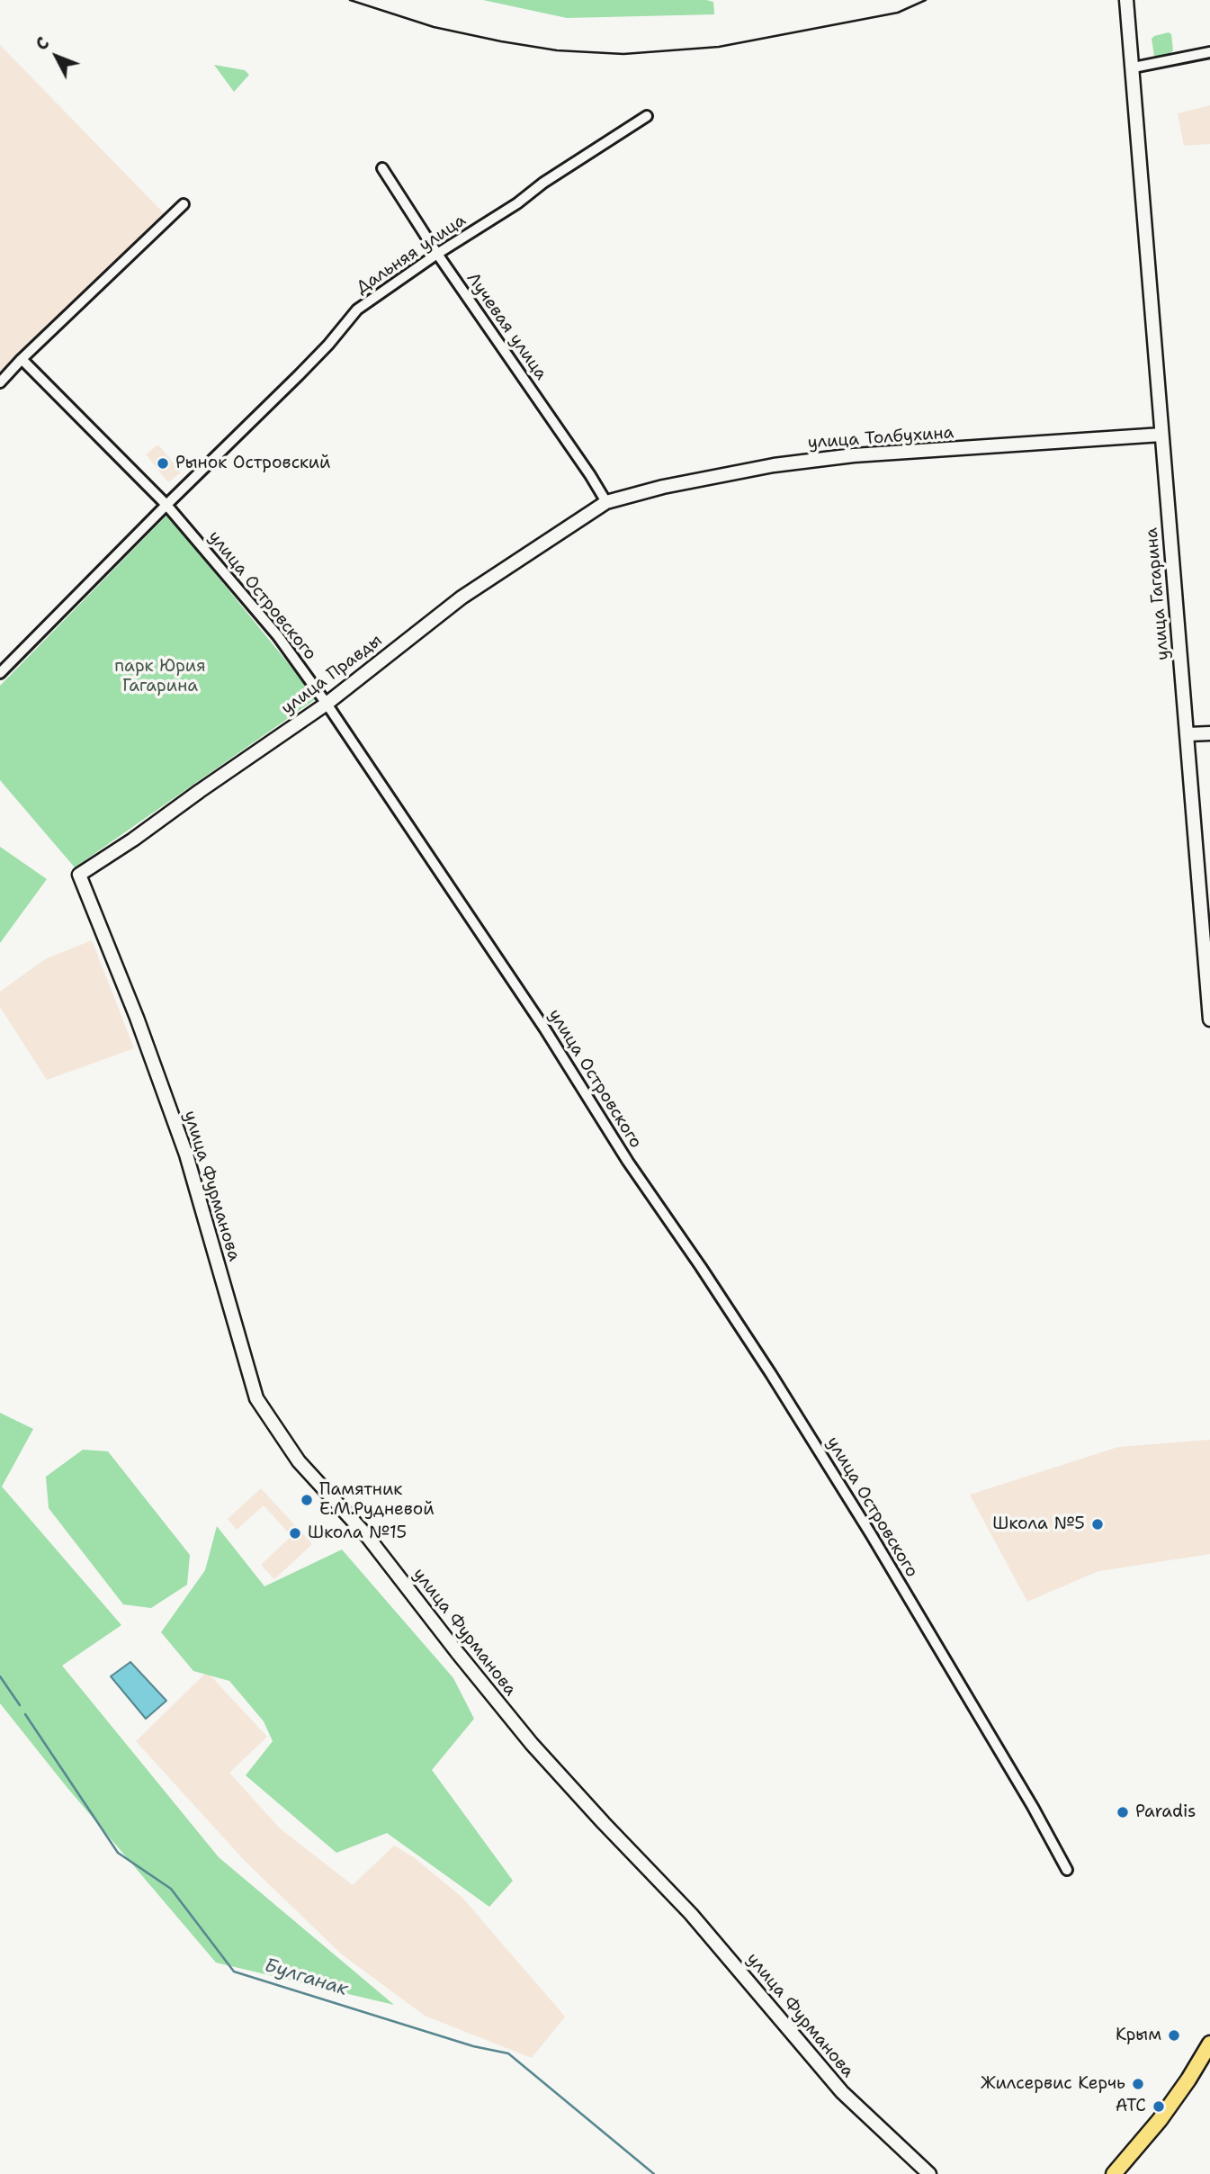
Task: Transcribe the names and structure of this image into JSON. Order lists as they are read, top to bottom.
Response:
{
  "streets": {
    "main road": [
      "улица Толбухина",
      "улица Гагарина",
      "улица Правды",
      "улица Фурманова"
    ],
    "street": ["Дальняя улица", "Лучевая улица", "улица Островского"]
  },
  "crossings": [
    ["Дальняя улица", "Лучевая улица"],
    ["Дальняя улица", "улица Островского"],
    ["Лучевая улица", "улица Толбухина"],
    ["Лучевая улица", "улица Правды"],
    ["улица Толбухина", "улица Гагарина"],
    ["улица Толбухина", "улица Правды"],
    ["улица Островского", "улица Правды"],
    ["улица Правды", "улица Фурманова"]
  ],
  "water": ["Булганак"],
  "parks": ["парк Юрия Гагарина"],
  "places": [
    "Рынок Островский",
    "Памятник Е.М.Рудневой",
    "Школа №5",
    "Школа №15",
    "Paradis",
    "Крым",
    "Жилсервис Керчь",
    "АТС"
  ],
  "north": "top left"
}
